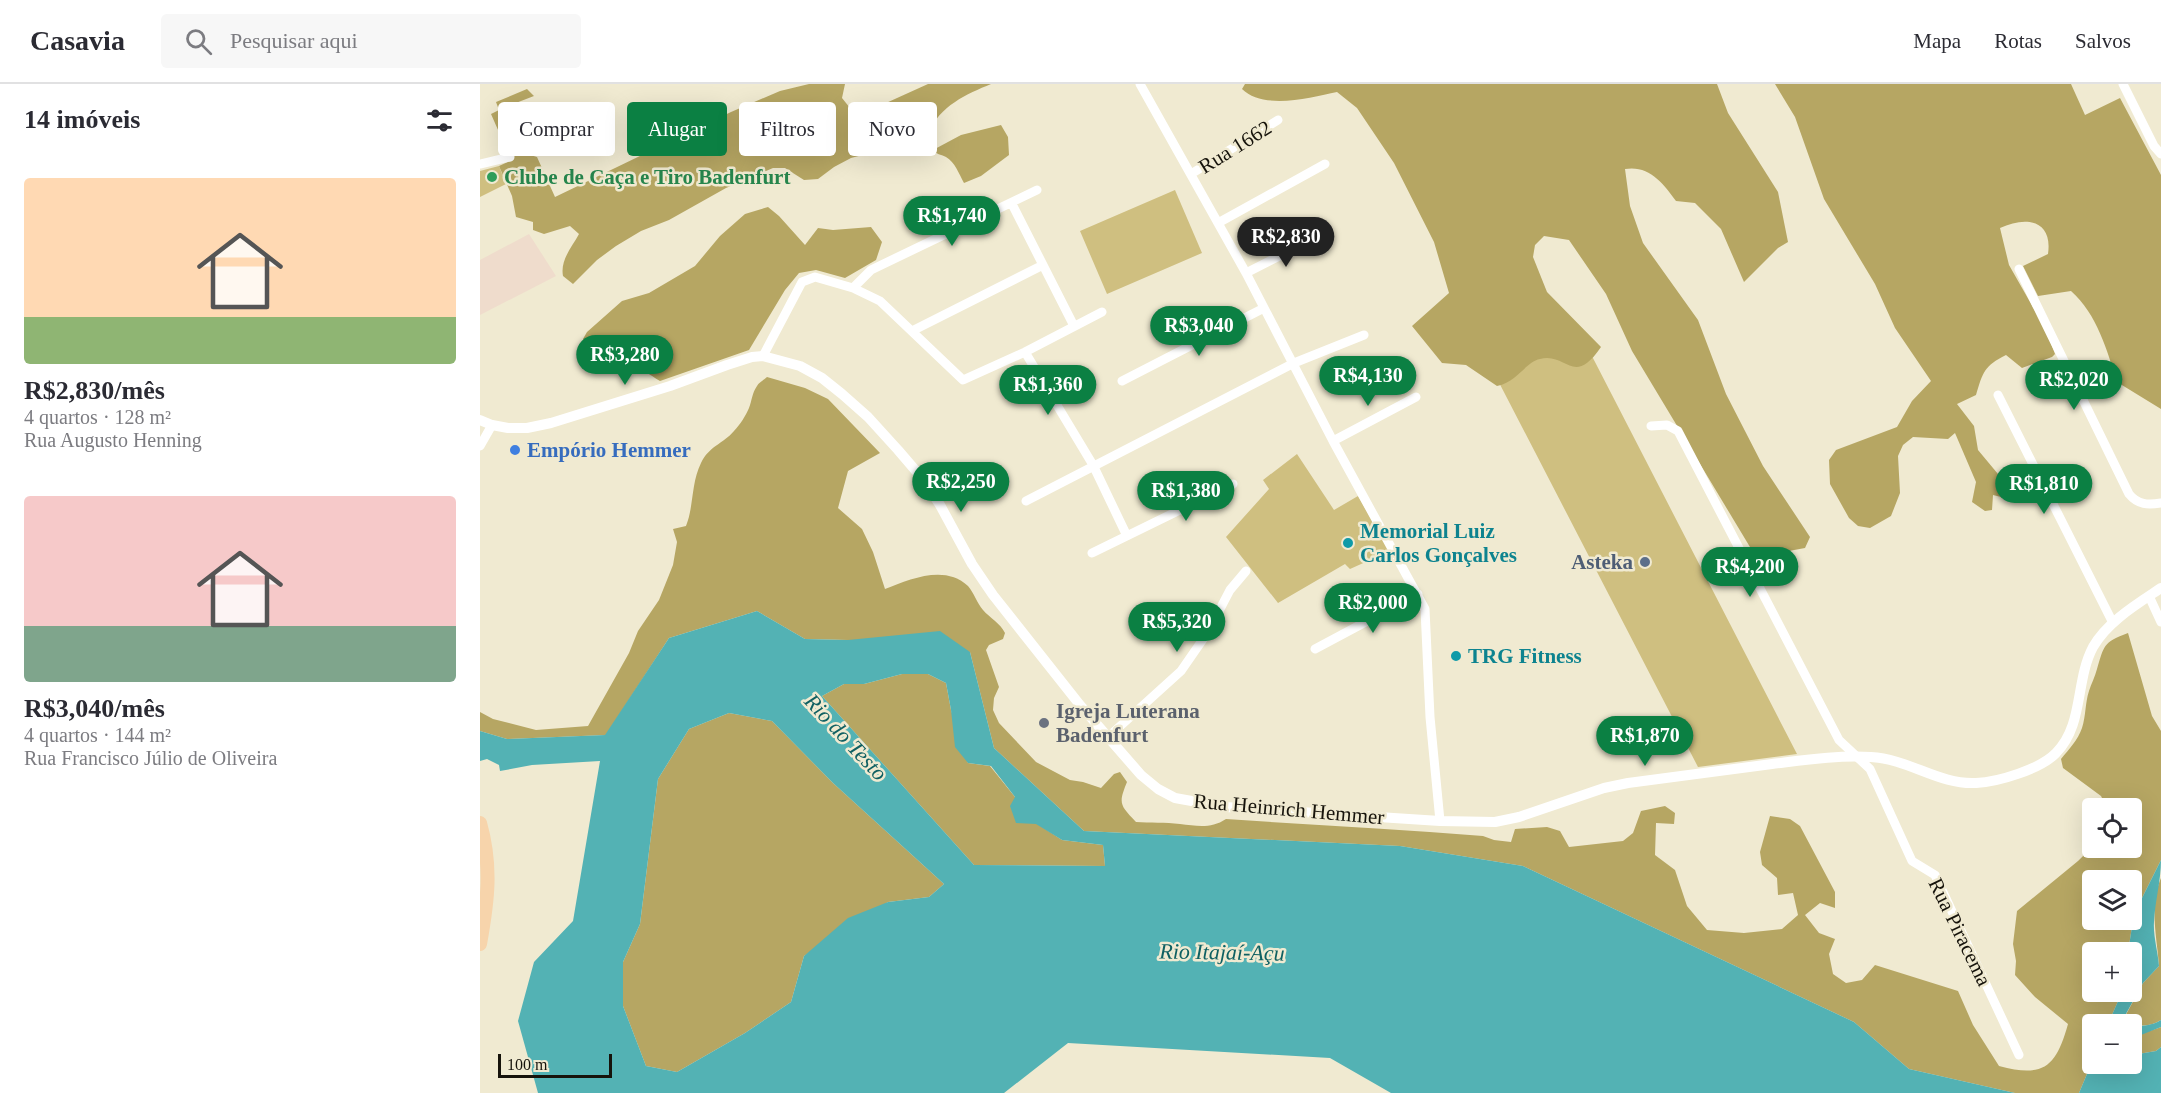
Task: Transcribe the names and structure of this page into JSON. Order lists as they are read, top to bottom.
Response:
{
  "streets": {
    "street": ["Rua 1662", "Rua Heinrich Hemmer", "Rua Piracema"]
  },
  "crossings": [
    ["Rua Heinrich Hemmer", "Rua Piracema"]
  ],
  "water": ["Rio do Testo", "Rio Itajaí-Açu"],
  "places": [
    "Clube de Caça e Tiro Badenfurt",
    "Empório Hemmer",
    "Memorial Luiz Carlos Gonçalves",
    "Asteka",
    "TRG Fitness",
    "Igreja Luterana Badenfurt"
  ],
  "scale_bar": "100 m",
  "page": {
    "header": "Casavia",
    "search": "Pesquisar aqui",
    "nav": ["Mapa", "Rotas", "Salvos"],
    "heading": "14 imóveis",
    "chip": [
      "Comprar",
      "Alugar",
      "Filtros",
      "Novo"
    ],
    "list": [
      {
        "name": "R$2,830/mês",
        "note": "4 quartos · 128 m² · Rua Augusto Henning"
      },
      {
        "name": "R$3,040/mês",
        "note": "4 quartos · 144 m² · Rua Francisco Júlio de Oliveira"
      }
    ],
    "price": [
      "R$1,740",
      "R$2,830",
      "R$3,040",
      "R$3,280",
      "R$4,130",
      "R$2,020",
      "R$1,360",
      "R$2,250",
      "R$1,810",
      "R$1,380",
      "R$4,200",
      "R$2,000",
      "R$5,320",
      "R$1,870"
    ],
    "map_buttons": ["+", "−"],
    "scale": "100 m"
  }
}
